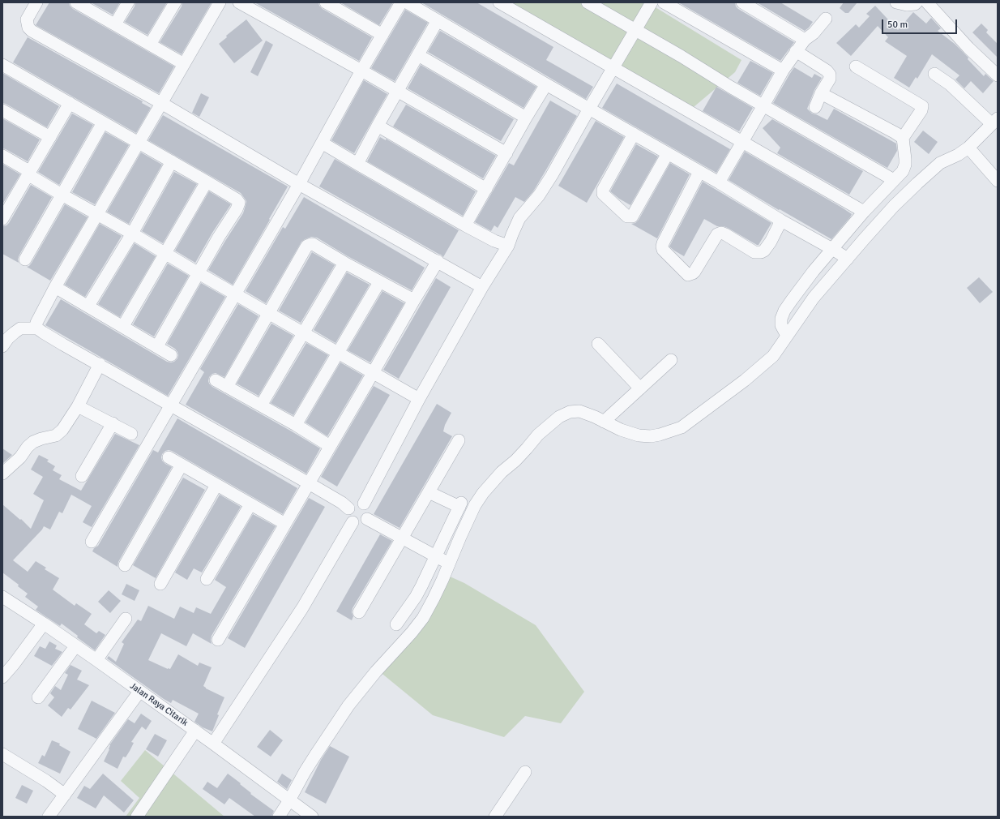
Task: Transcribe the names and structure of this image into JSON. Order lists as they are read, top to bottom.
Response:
{
  "streets": {
    "street": ["Jalan Raya Citarik"]
  },
  "scale_bar": "50 m"
}
